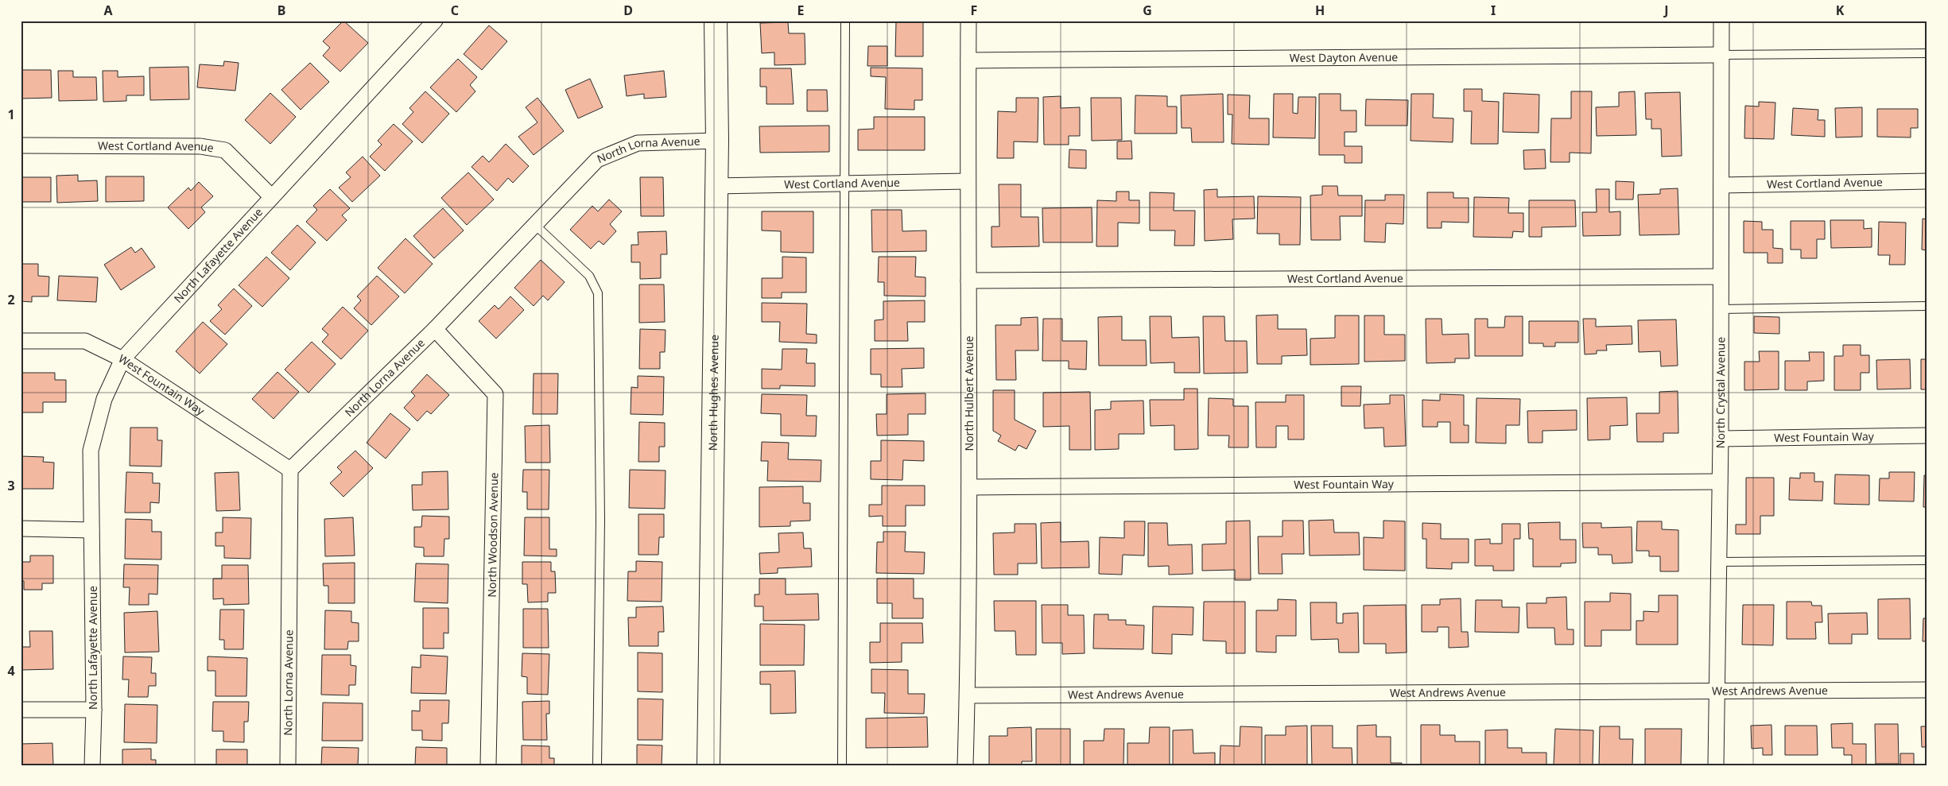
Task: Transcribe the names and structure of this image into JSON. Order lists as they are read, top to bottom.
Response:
{
  "streets": {
    "street": [
      "West Dayton Avenue",
      "West Cortland Avenue",
      "North Lorna Avenue",
      "North Lafayette Avenue",
      "West Fountain Way",
      "North Hughes Avenue",
      "North Hulbert Avenue",
      "North Crystal Avenue",
      "North Woodson Avenue",
      "West Andrews Avenue"
    ]
  },
  "crossings": [
    ["West Dayton Avenue", "North Hulbert Avenue"],
    ["West Dayton Avenue", "North Crystal Avenue"],
    ["West Cortland Avenue", "North Lafayette Avenue"],
    ["West Cortland Avenue", "North Hughes Avenue"],
    ["West Cortland Avenue", "North Hulbert Avenue"],
    ["West Cortland Avenue", "North Crystal Avenue"],
    ["North Lorna Avenue", "West Fountain Way"],
    ["North Lorna Avenue", "North Hughes Avenue"],
    ["North Lorna Avenue", "North Woodson Avenue"],
    ["North Lafayette Avenue", "West Fountain Way"],
    ["West Fountain Way", "North Hulbert Avenue"],
    ["West Fountain Way", "North Crystal Avenue"],
    ["North Hulbert Avenue", "West Andrews Avenue"],
    ["North Crystal Avenue", "West Andrews Avenue"]
  ],
  "grid": {
    "columns": [
      "A",
      "B",
      "C",
      "D",
      "E",
      "F",
      "G",
      "H",
      "I",
      "J",
      "K"
    ],
    "rows": [
      "1",
      "2",
      "3",
      "4"
    ]
  }
}
